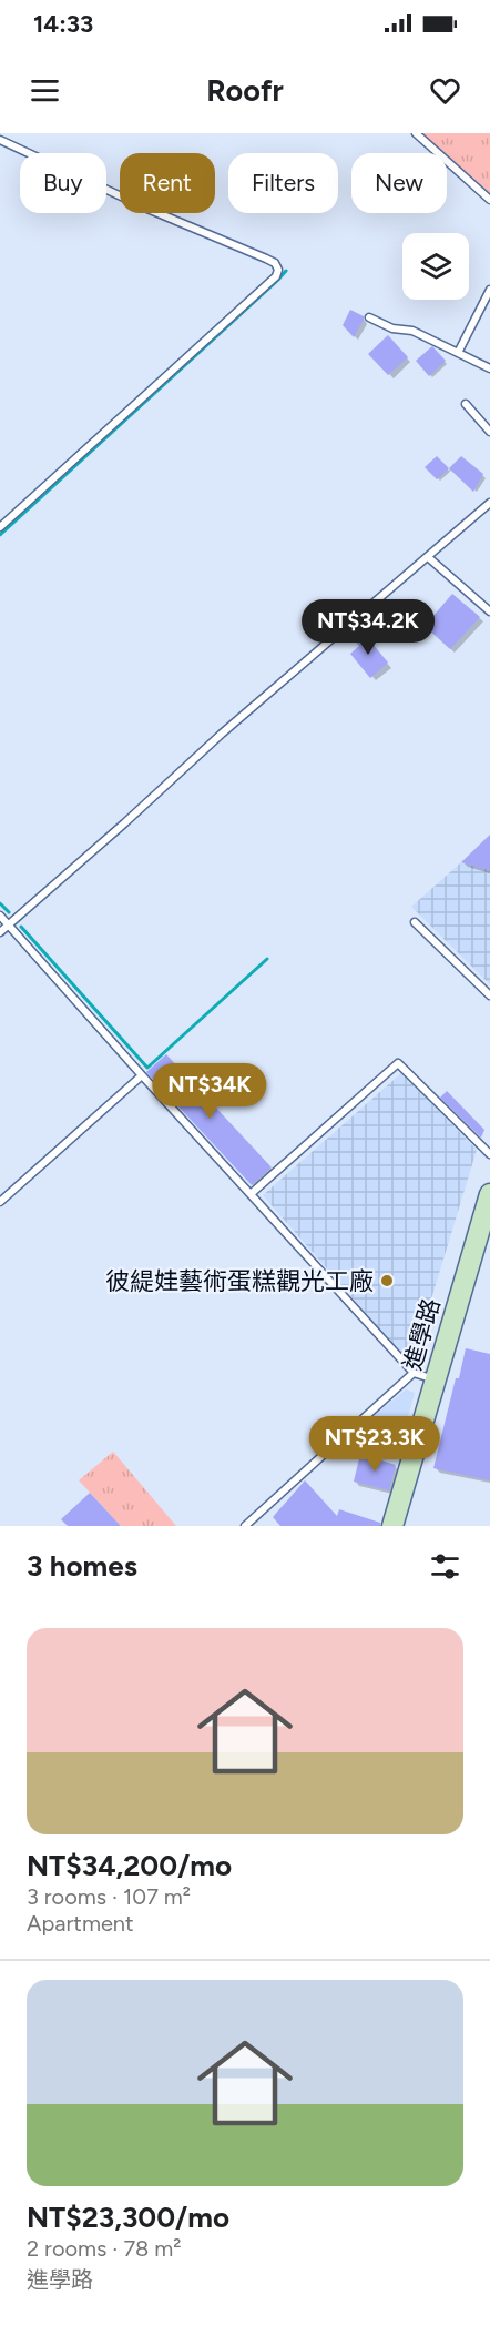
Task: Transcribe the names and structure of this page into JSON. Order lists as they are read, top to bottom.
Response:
{
  "streets": {
    "main road": ["進學路"]
  },
  "places": ["彼緹娃藝術蛋糕觀光工廠"],
  "page": {
    "status": "14:33",
    "header": "Roofr",
    "chip": [
      "Buy",
      "Rent",
      "Filters",
      "New"
    ],
    "price": ["NT$34.2K", "NT$34K", "NT$23.3K"],
    "heading": "3 homes",
    "list": [
      {
        "name": "NT$34,200/mo",
        "note": "3 rooms · 107 m² · Apartment"
      },
      {
        "name": "NT$23,300/mo",
        "note": "2 rooms · 78 m² · 進學路"
      }
    ]
  }
}
